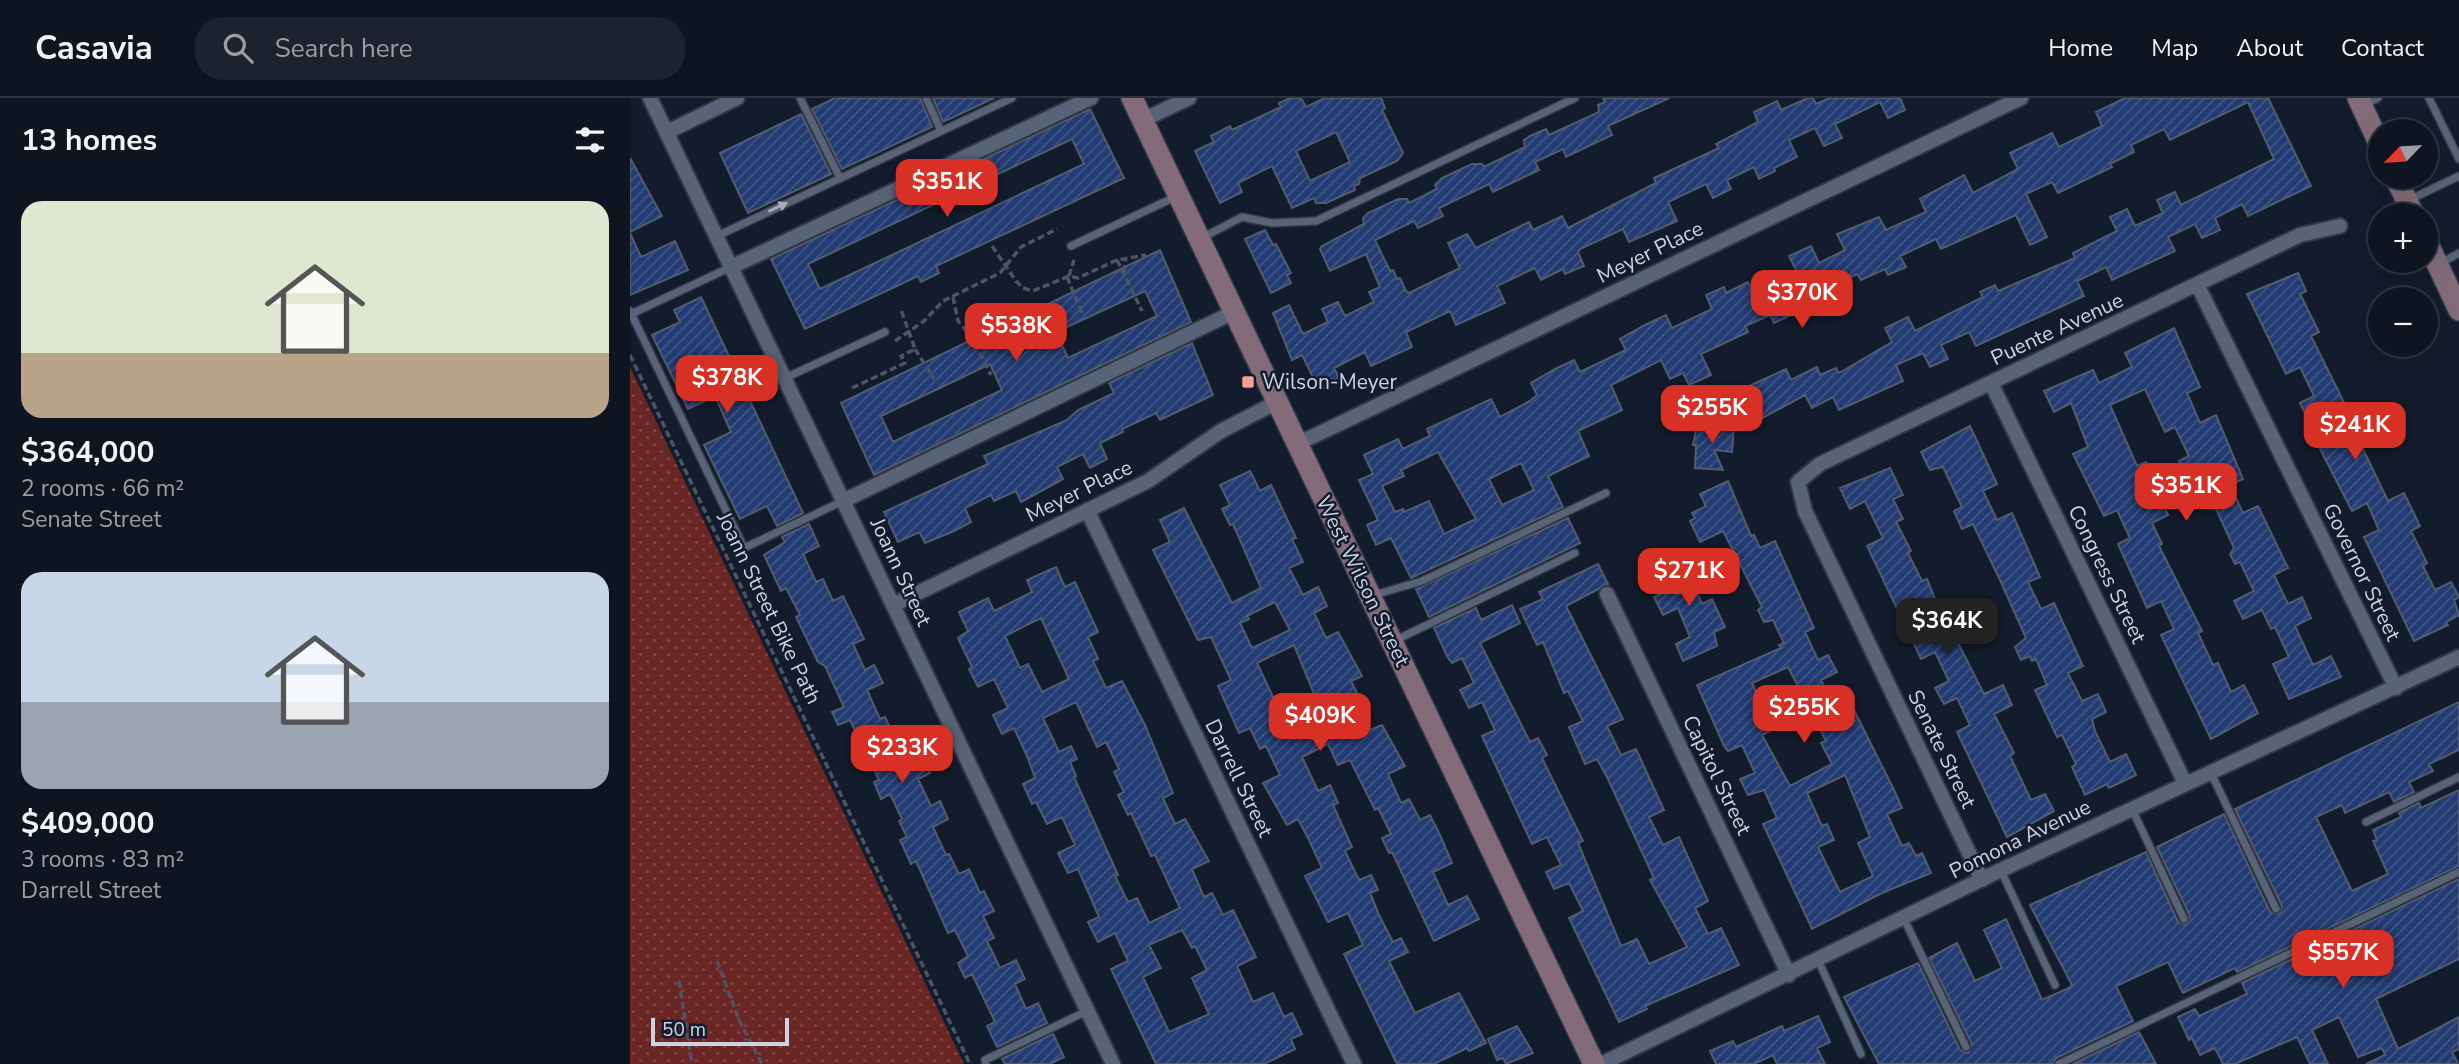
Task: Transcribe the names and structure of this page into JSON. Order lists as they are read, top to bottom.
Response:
{
  "streets": {
    "street": [
      "Meyer Place",
      "Puente Avenue",
      "Joann Street",
      "Governor Street",
      "Congress Street",
      "West Wilson Street",
      "Senate Street",
      "Capitol Street",
      "Darrell Street",
      "Pomona Avenue"
    ],
    "path": ["Joann Street Bike Path"]
  },
  "crossings": [
    ["Meyer Place", "Joann Street"],
    ["Meyer Place", "West Wilson Street"],
    ["Meyer Place", "Darrell Street"],
    ["Puente Avenue", "Governor Street"],
    ["Puente Avenue", "Congress Street"],
    ["Puente Avenue", "Senate Street"],
    ["Governor Street", "Pomona Avenue"],
    ["Congress Street", "Pomona Avenue"],
    ["Senate Street", "Pomona Avenue"],
    ["Capitol Street", "Pomona Avenue"]
  ],
  "places": {
    "transit": ["Wilson-Meyer"]
  },
  "scale_bar": "50 m",
  "north": "bottom left",
  "page": {
    "header": "Casavia",
    "search": "Search here",
    "nav": [
      "Home",
      "Map",
      "About",
      "Contact"
    ],
    "heading": "13 homes",
    "map_buttons": ["+", "−"],
    "price": [
      "$351K",
      "$370K",
      "$538K",
      "$378K",
      "$255K",
      "$241K",
      "$351K",
      "$271K",
      "$364K",
      "$255K",
      "$409K",
      "$233K",
      "$557K"
    ],
    "list": [
      {
        "name": "$364,000",
        "note": "2 rooms · 66 m² · Senate Street"
      },
      {
        "name": "$409,000",
        "note": "3 rooms · 83 m² · Darrell Street"
      }
    ],
    "scale": "50 m"
  }
}
